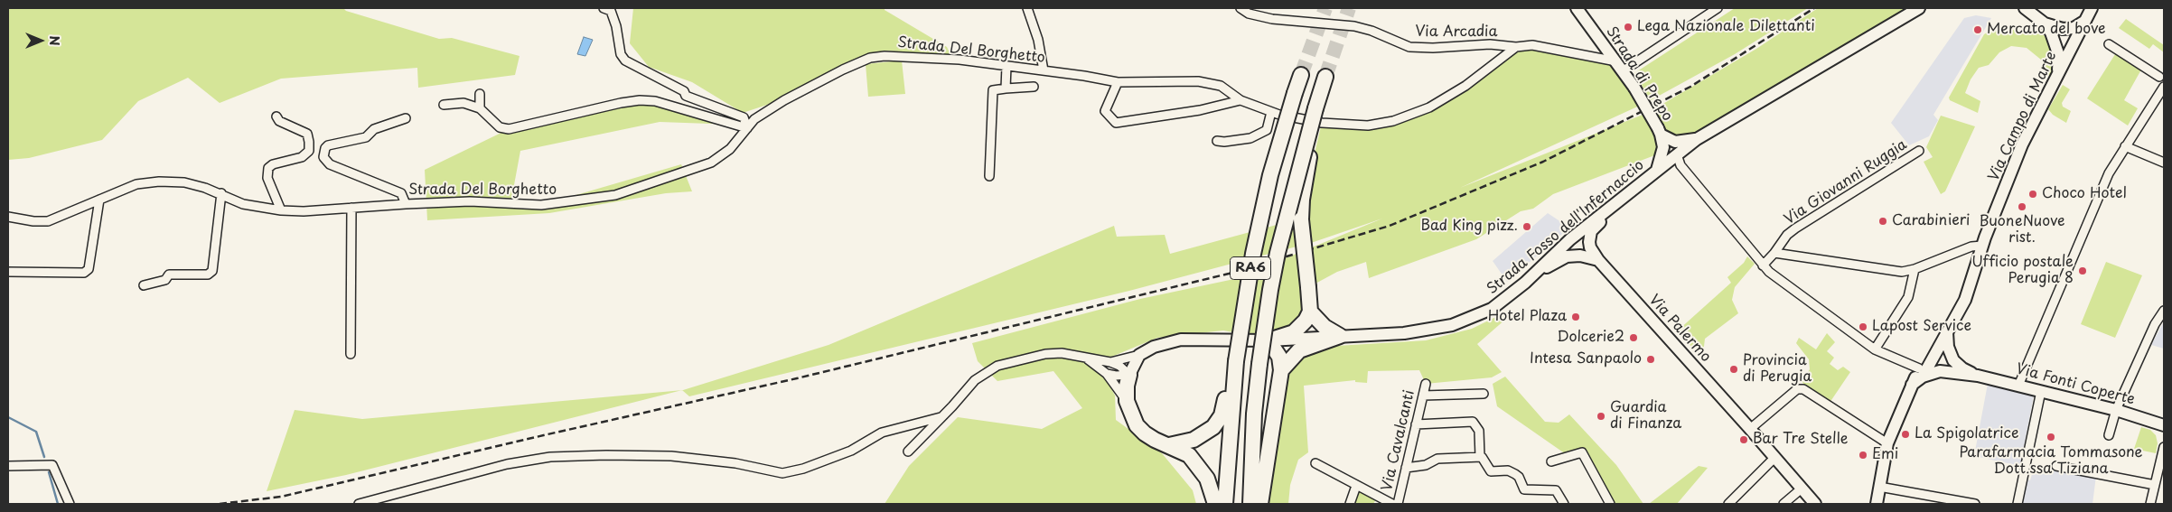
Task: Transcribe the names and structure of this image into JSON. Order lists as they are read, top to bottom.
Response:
{
  "streets": {
    "highway": ["RA6"],
    "main road": [
      "Strada di Prepo",
      "Via Campo di Marte",
      "Strada Fosso dell'Infernaccio",
      "Via Palermo",
      "Via Fonti Coperte"
    ],
    "street": [
      "Via Arcadia",
      "Strada Del Borghetto",
      "Via Giovanni Ruggia",
      "Via Cavalcanti"
    ]
  },
  "crossings": [
    ["Via Arcadia", "Strada Del Borghetto"],
    ["Strada di Prepo", "Strada Fosso dell'Infernaccio"],
    ["Via Campo di Marte", "Via Fonti Coperte"],
    ["Strada Fosso dell'Infernaccio", "Via Palermo"]
  ],
  "places": [
    "Lega Nazionale Dilettanti",
    "Mercato del bove",
    "Choco Hotel",
    "BuoneNuove rist.",
    "Carabinieri",
    "Bad King pizz.",
    "Ufficio postale Perugia 8",
    "Hotel Plaza",
    "Lapost Service",
    "Dolcerie2",
    "Intesa Sanpaolo",
    "Provincia di Perugia",
    "Guardia di Finanza",
    "La Spigolatrice",
    "Parafarmacia Tommasone Dott.ssa Tiziana",
    "Bar Tre Stelle",
    "Emi"
  ],
  "north": "right"
}
